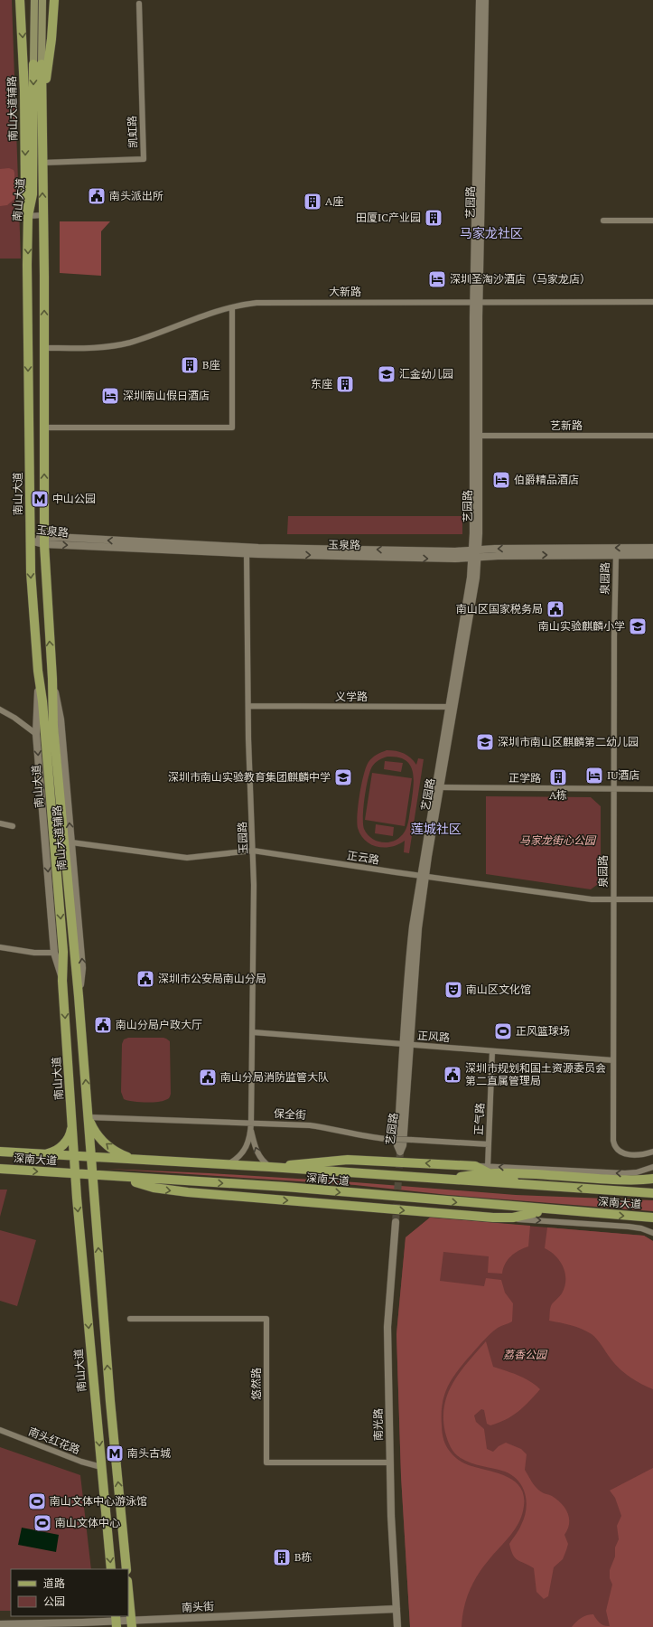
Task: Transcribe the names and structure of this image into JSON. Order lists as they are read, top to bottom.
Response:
{
  "streets": {
    "main road": ["南山大道辅路", "南山大道", "深南大道"],
    "street": [
      "凯虹路",
      "艺园路",
      "大新路",
      "艺新路",
      "玉泉路",
      "泉园路",
      "义学路",
      "正学路",
      "玉园路",
      "正云路",
      "正风路",
      "保全街",
      "正气路",
      "悠然路",
      "南光路",
      "南头红花路",
      "南头街"
    ]
  },
  "crossings": [
    ["南山大道辅路", "南山大道"],
    ["南山大道辅路", "正云路"],
    ["凯虹路", "南山大道"],
    ["南山大道", "大新路"],
    ["南山大道", "玉泉路"],
    ["南山大道", "保全街"],
    ["南山大道", "深南大道"],
    ["南山大道", "南头红花路"],
    ["艺园路", "大新路"],
    ["艺园路", "艺新路"],
    ["艺园路", "玉泉路"],
    ["艺园路", "义学路"],
    ["艺园路", "正学路"],
    ["艺园路", "正云路"],
    ["艺园路", "正风路"],
    ["玉泉路", "泉园路"],
    ["玉泉路", "玉园路"],
    ["泉园路", "正学路"],
    ["泉园路", "正云路"],
    ["泉园路", "正风路"],
    ["义学路", "玉园路"],
    ["玉园路", "正云路"],
    ["玉园路", "正风路"],
    ["玉园路", "保全街"],
    ["正风路", "正气路"],
    ["保全街", "正气路"],
    ["悠然路", "南光路"],
    ["南光路", "南头街"]
  ],
  "districts": ["马家龙社区", "莲城社区"],
  "parks": ["马家龙街心公园", "荔香公园"],
  "places": {
    "public building": [
      "南头派出所",
      "南山区国家税务局",
      "深圳市公安局南山分局",
      "南山分局户政大厅",
      "深圳市规划和国土资源委员会 第二直属管理局",
      "南山分局消防监管大队"
    ],
    "building": [
      "A座",
      "田厦IC产业园",
      "B座",
      "东座",
      "A栋",
      "B栋"
    ],
    "hotel": [
      "深圳圣淘沙酒店（马家龙店）",
      "深圳南山假日酒店",
      "伯爵精品酒店",
      "IU酒店"
    ],
    "school or university": [
      "汇金幼儿园",
      "南山实验麒麟小学",
      "深圳市南山区麒麟第二幼儿园",
      "深圳市南山实验教育集团麒麟中学"
    ],
    "metro station": ["中山公园", "南头古城"],
    "theatre": ["南山区文化馆"],
    "sports": ["正风篮球场", "南山文体中心游泳馆", "南山文体中心"]
  },
  "legend": ["道路", "公园"]
}
